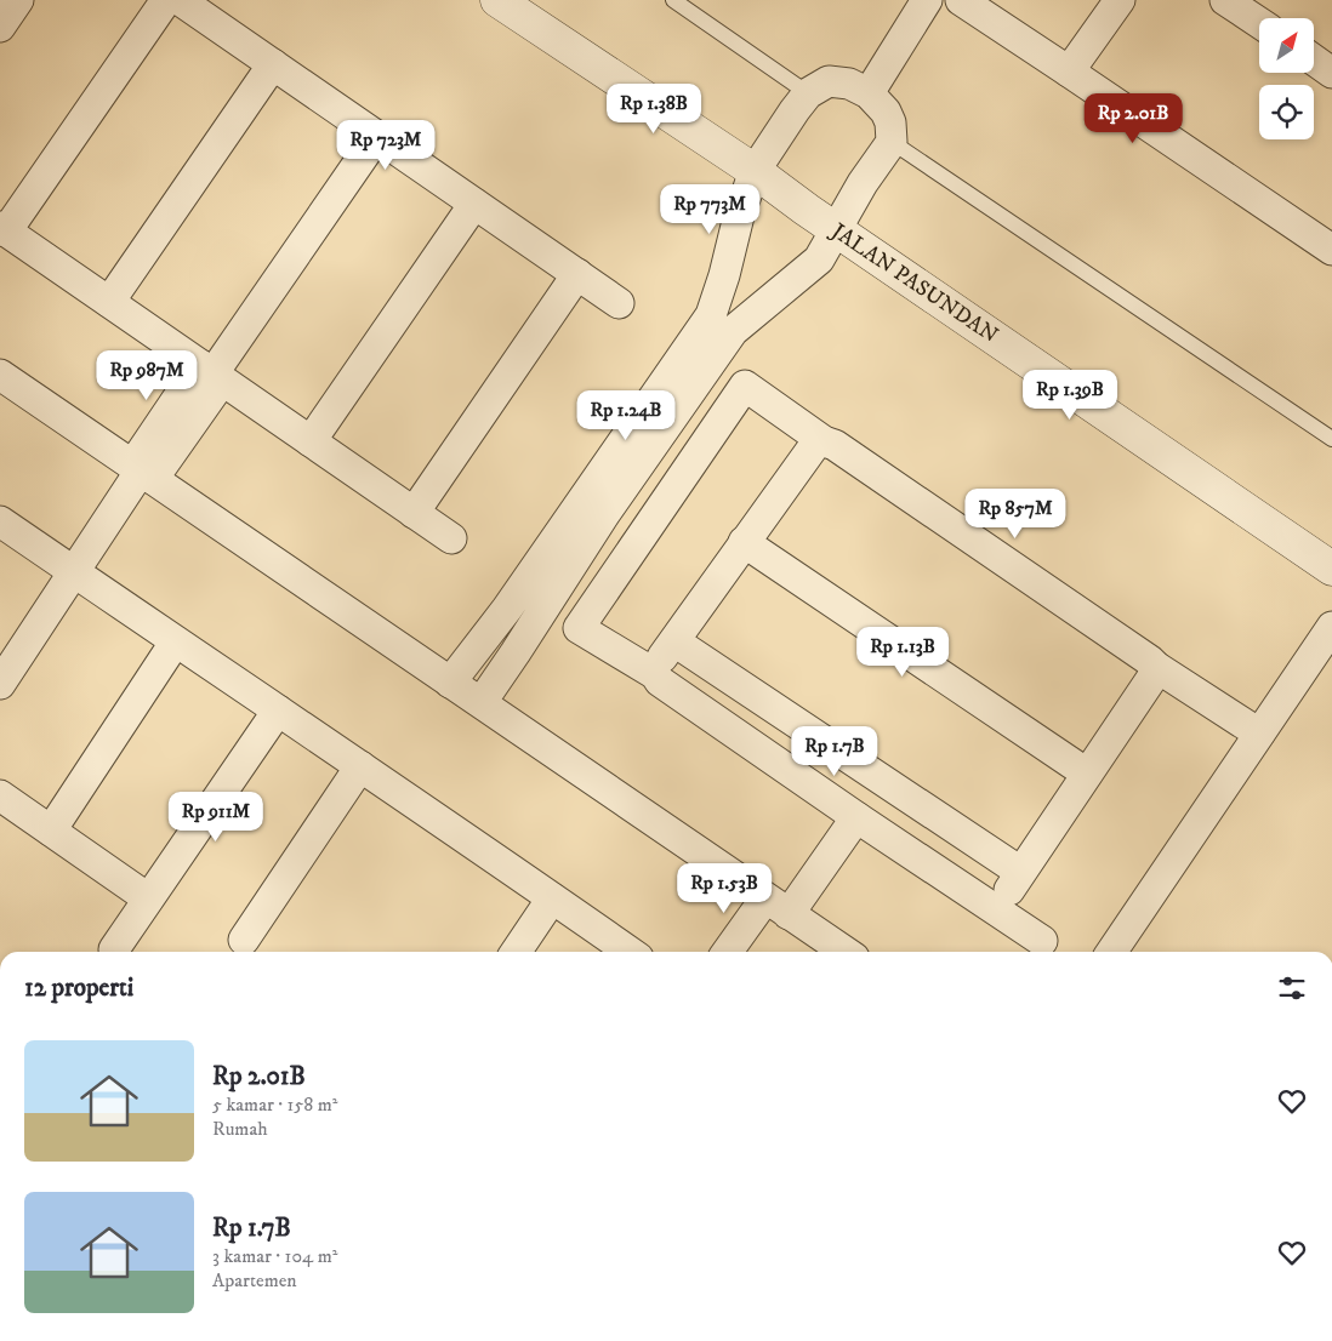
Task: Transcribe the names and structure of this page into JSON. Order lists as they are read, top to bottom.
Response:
{
  "streets": {
    "street": ["JALAN PASUNDAN"]
  },
  "north": "top right",
  "page": {
    "price": [
      "Rp 1.38B",
      "Rp 2.01B",
      "Rp 723M",
      "Rp 773M",
      "Rp 987M",
      "Rp 1.39B",
      "Rp 1.24B",
      "Rp 857M",
      "Rp 1.13B",
      "Rp 1.7B",
      "Rp 911M",
      "Rp 1.53B"
    ],
    "heading": "12 properti",
    "list": [
      {
        "name": "Rp 2.01B",
        "note": "5 kamar · 158 m² · Rumah"
      },
      {
        "name": "Rp 1.7B",
        "note": "3 kamar · 104 m² · Apartemen"
      }
    ]
  }
}
